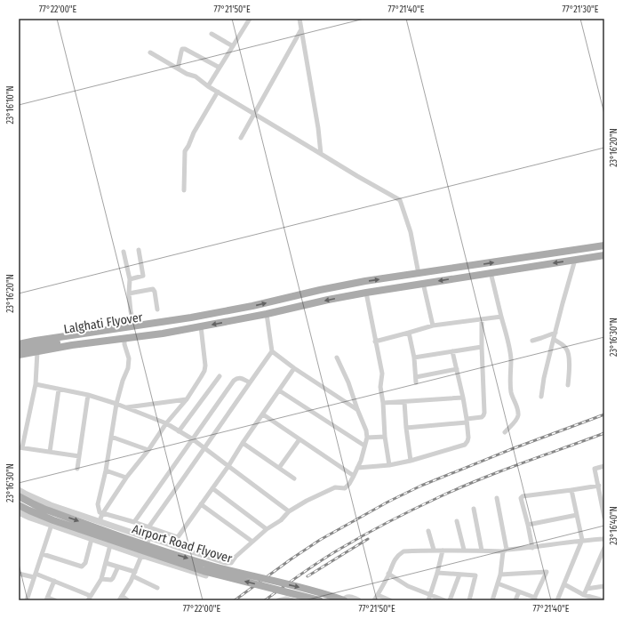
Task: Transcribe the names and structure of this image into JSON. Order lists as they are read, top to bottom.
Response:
{
  "streets": {
    "main road": ["Lalghati Flyover", "Airport Road Flyover"]
  },
  "coordinates": [
    "77°22'00\"E",
    "77°21'50\"E",
    "77°21'40\"E",
    "77°21'30\"E",
    "23°16'10\"N",
    "23°16'20\"N",
    "23°16'30\"N",
    "23°16'40\"N"
  ]
}
